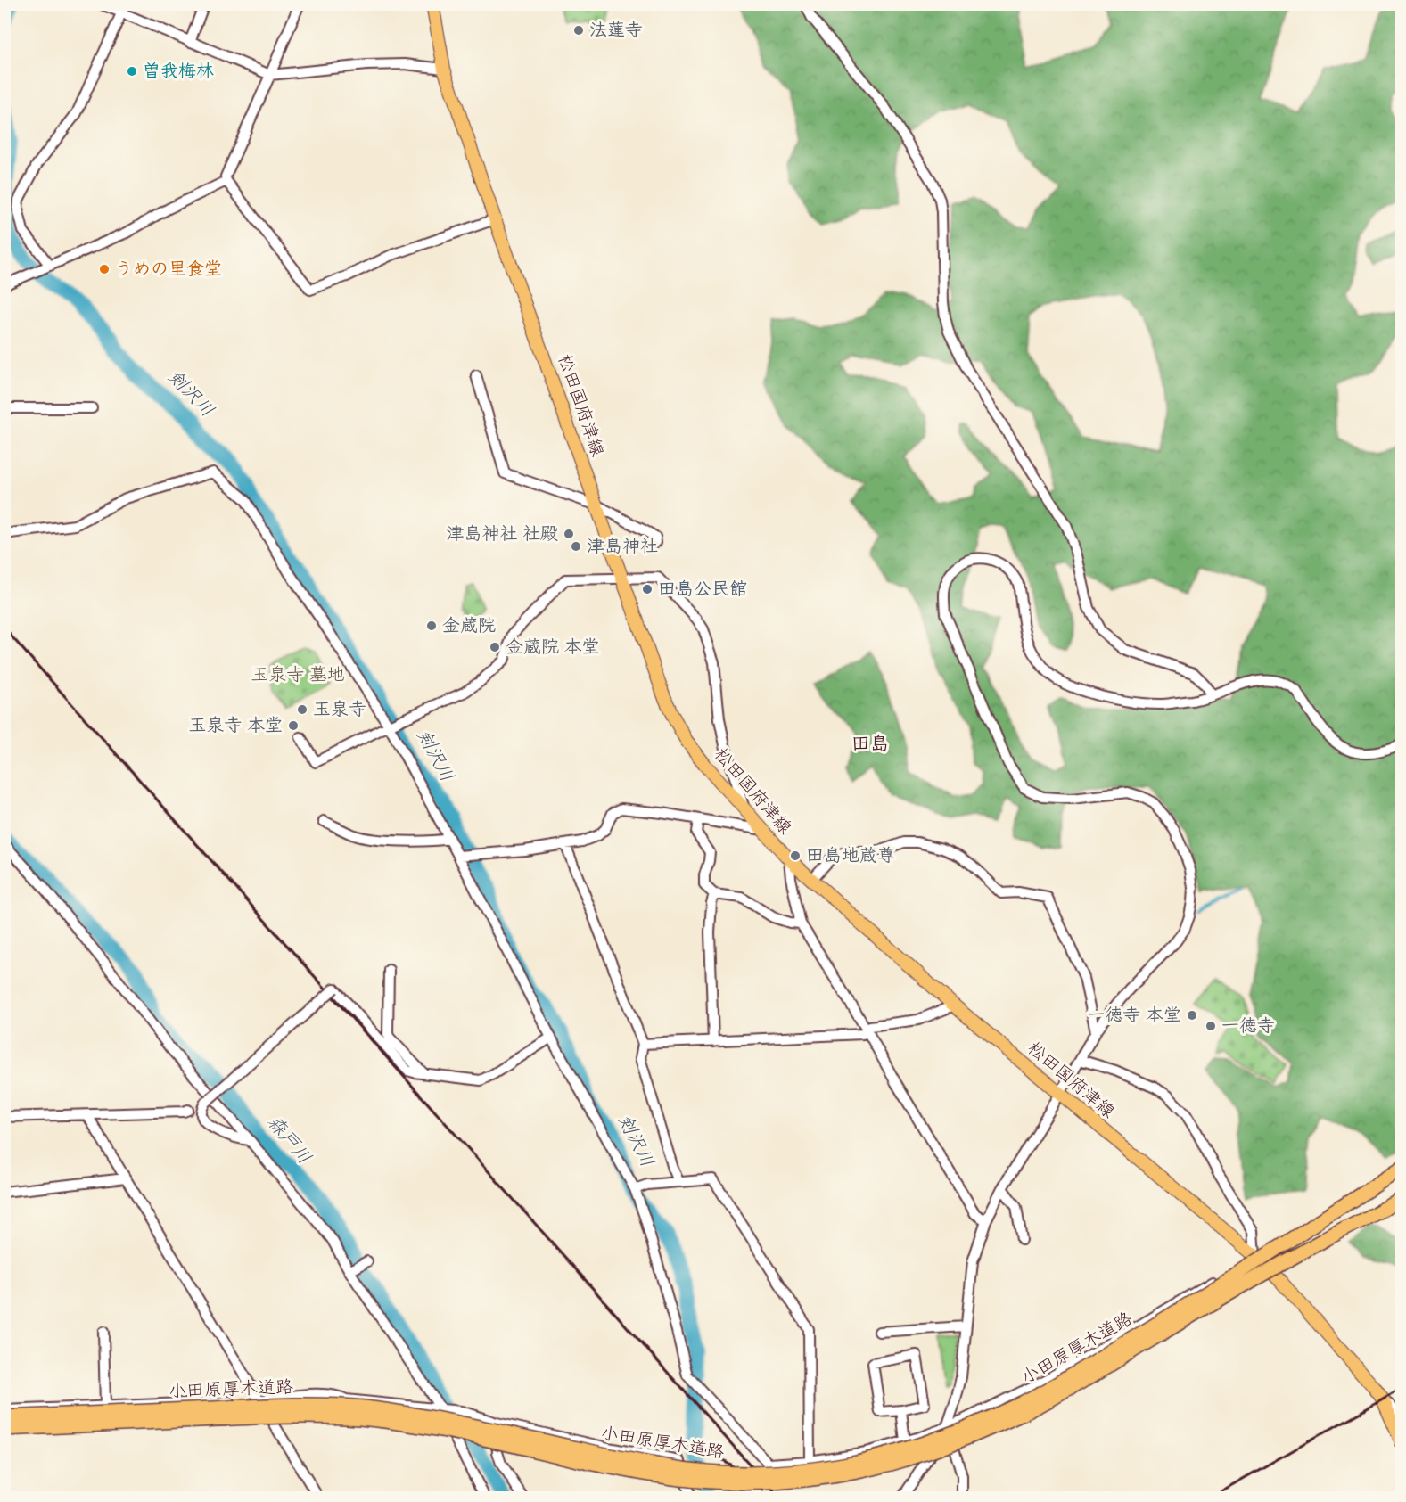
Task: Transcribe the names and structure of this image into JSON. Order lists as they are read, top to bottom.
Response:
{
  "streets": {
    "highway": ["小田原厚木道路"],
    "main road": ["松田国府津線"]
  },
  "districts": ["田島"],
  "water": ["剣沢川", "森戸川"],
  "parks": ["玉泉寺 墓地"],
  "places": [
    "法蓮寺",
    "曽我梅林",
    "うめの里食堂",
    "津島神社 社殿",
    "津島神社",
    "田島公民館",
    "金蔵院",
    "金蔵院 本堂",
    "玉泉寺",
    "玉泉寺 本堂",
    "田島地蔵尊",
    "一徳寺 本堂",
    "一徳寺"
  ]
}
